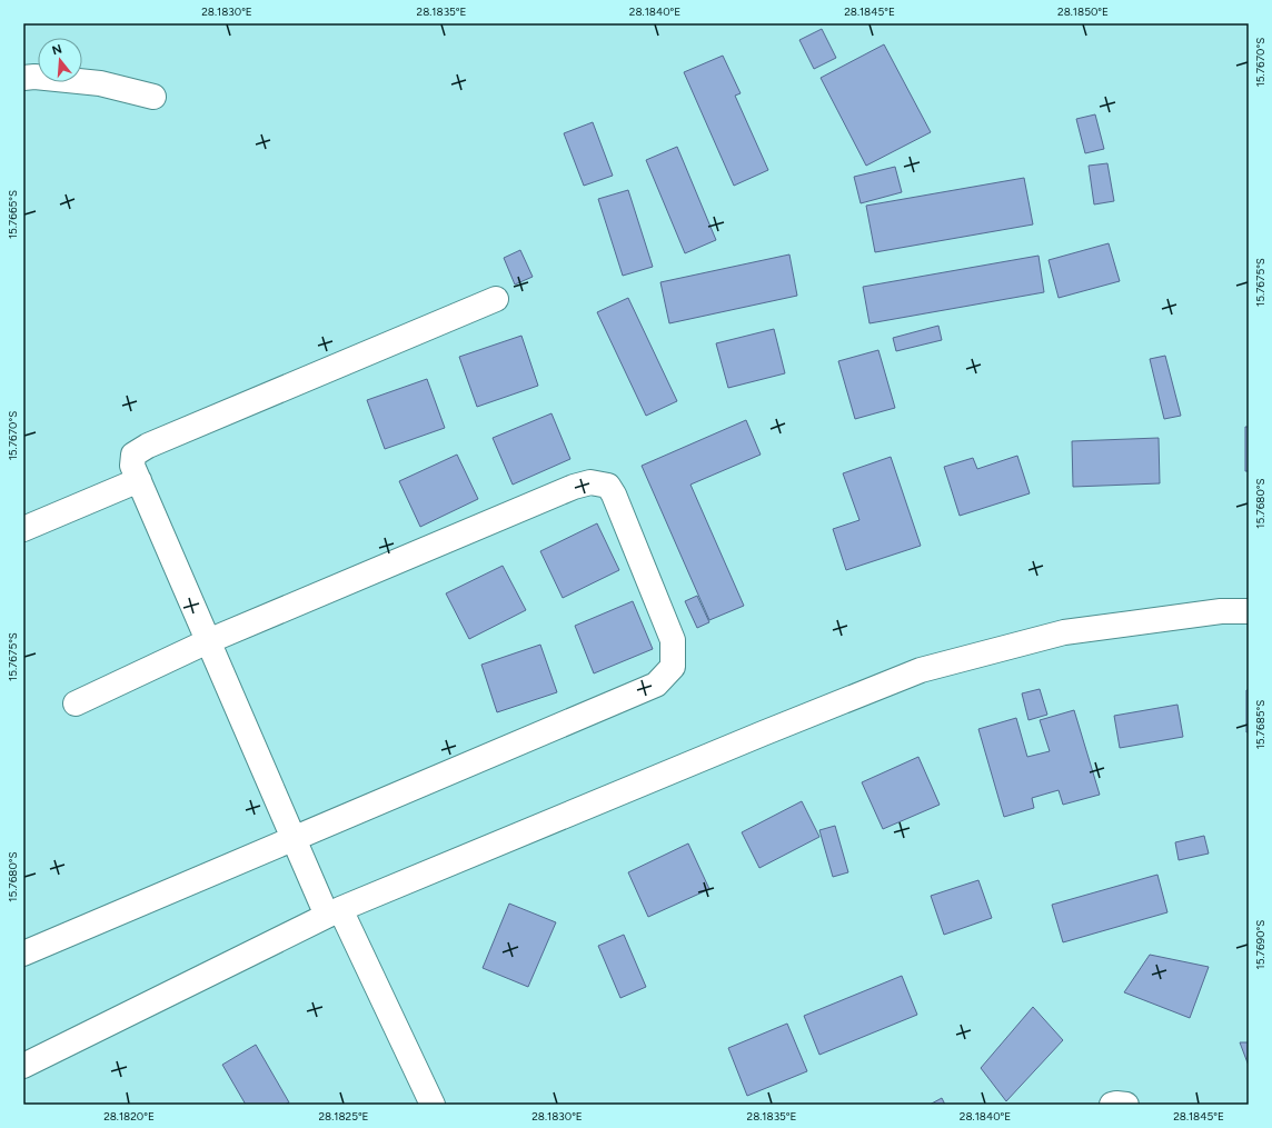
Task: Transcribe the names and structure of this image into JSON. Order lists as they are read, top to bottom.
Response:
{
  "north": "top",
  "coordinates": [
    "28.1830°E",
    "28.1835°E",
    "28.1840°E",
    "28.1845°E",
    "28.1850°E",
    "15.7670°S",
    "15.7665°S",
    "15.7675°S",
    "15.7680°S",
    "15.7685°S",
    "15.7690°S",
    "28.1820°E",
    "28.1825°E"
  ]
}
